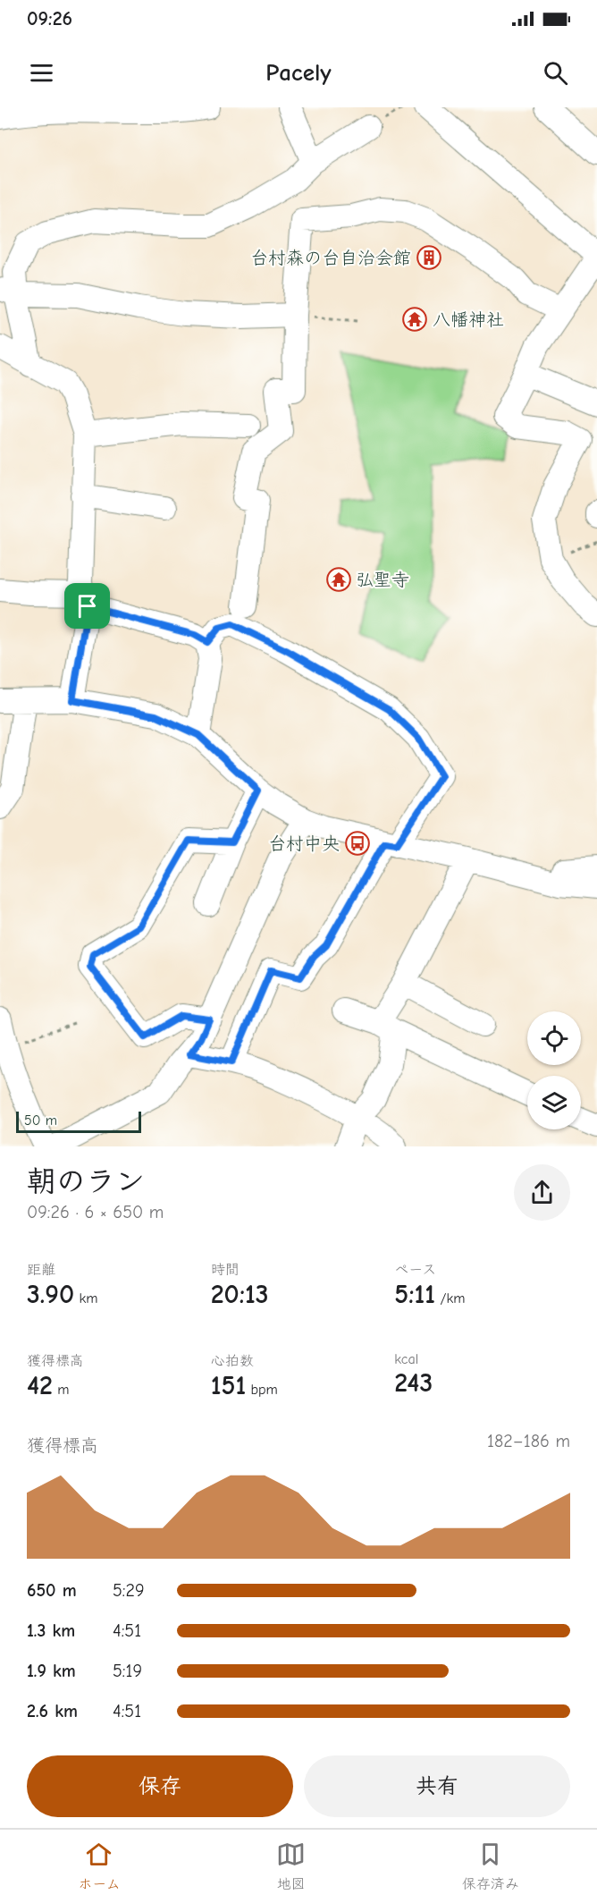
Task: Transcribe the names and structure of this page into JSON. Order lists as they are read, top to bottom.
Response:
{
  "places": {
    "building": ["台村森の台自治会館"],
    "temple": ["八幡神社", "弘聖寺"],
    "bus stop": ["台村中央"]
  },
  "scale_bar": "50 m",
  "page": {
    "status": "09:26",
    "header": "Pacely",
    "scale": "50 m",
    "heading": ["朝のラン", "09:26 · 6 × 650 m"],
    "stats": [
      ["距離", "3.90 km"],
      ["時間", "20:13"],
      ["ペース", "5:11 /km"],
      ["獲得標高", "42 m"],
      ["心拍数", "151 bpm"],
      ["kcal", "243"]
    ],
    "chart": ["獲得標高", "182–186 m"],
    "list": [
      {
        "name": "650 m",
        "note": "5:29"
      },
      {
        "name": "1.3 km",
        "note": "4:51"
      },
      {
        "name": "1.9 km",
        "note": "5:19"
      },
      {
        "name": "2.6 km",
        "note": "4:51"
      }
    ],
    "buttons": ["保存", "共有"],
    "tabs": ["ホーム", "地図", "保存済み"]
  }
}
